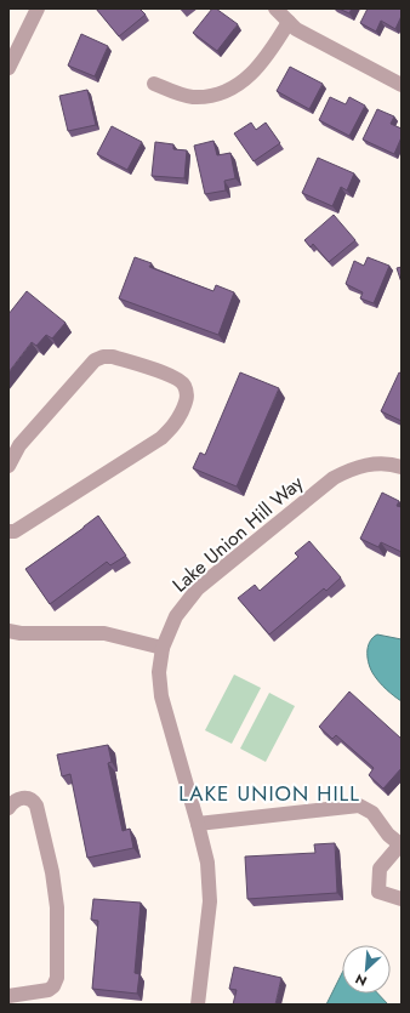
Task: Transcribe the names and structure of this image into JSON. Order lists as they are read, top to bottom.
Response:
{
  "streets": {
    "street": ["Lake Union Hill Way"]
  },
  "districts": ["LAKE UNION HILL"],
  "north": "bottom left"
}
